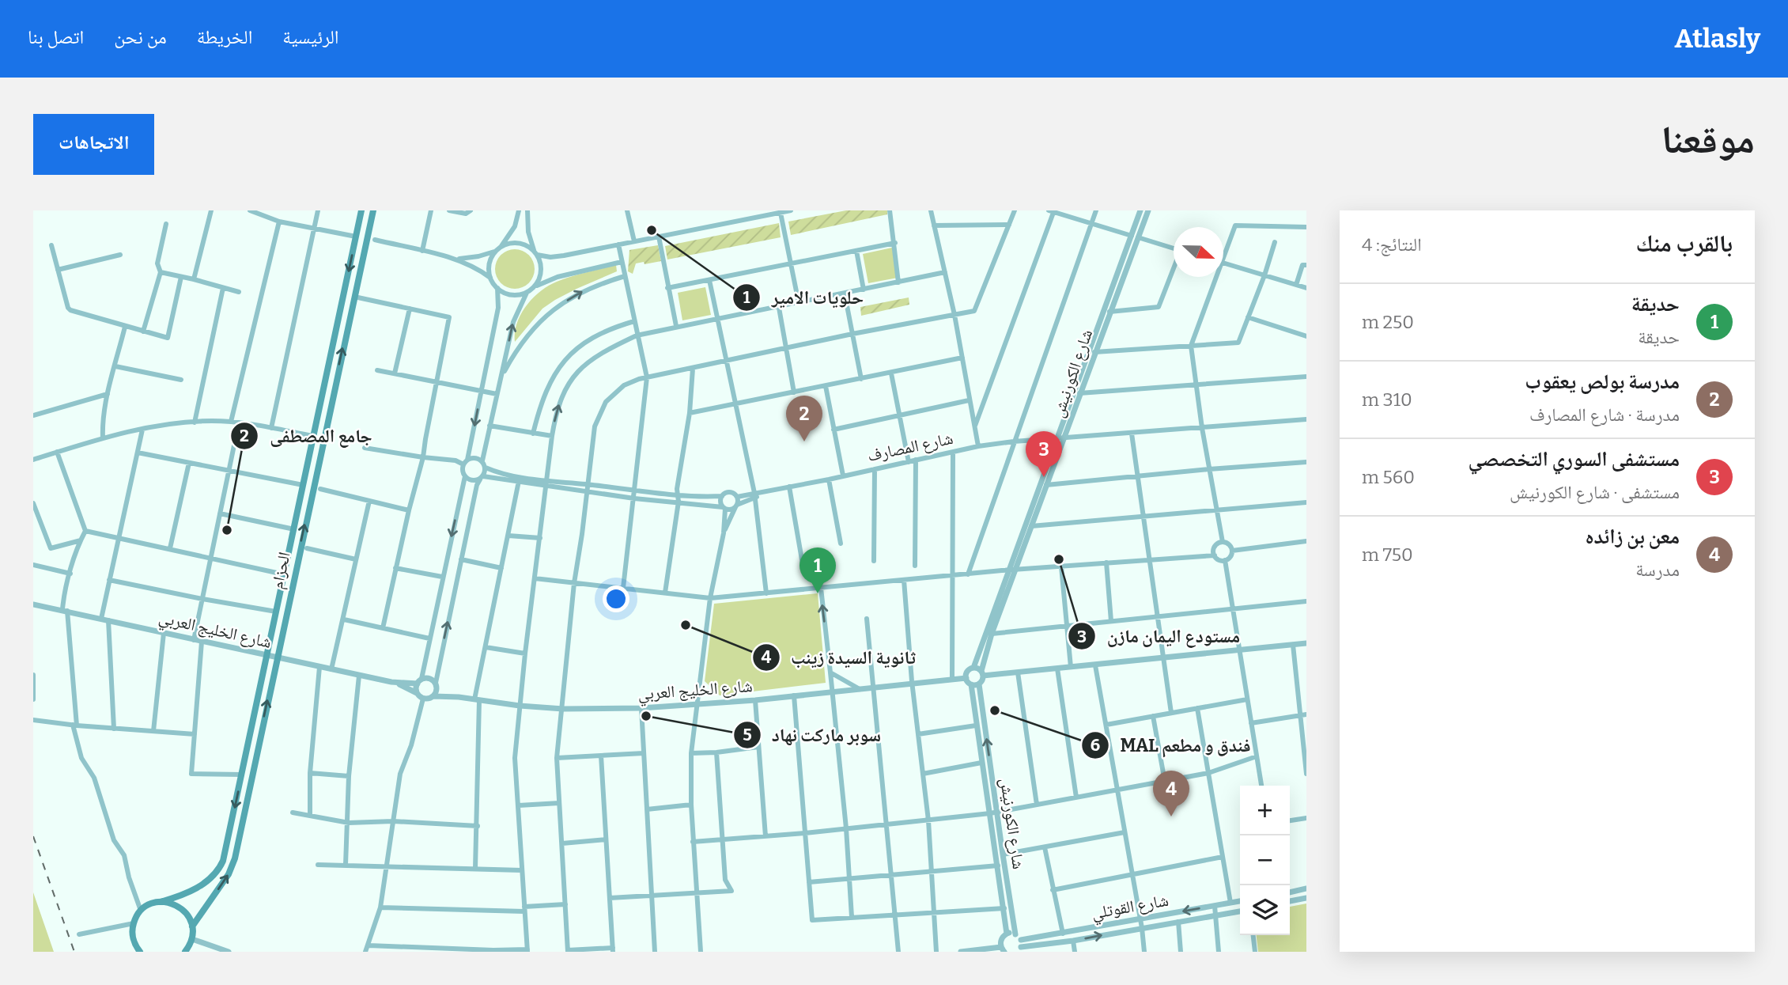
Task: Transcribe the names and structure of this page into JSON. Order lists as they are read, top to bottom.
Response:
{
  "streets": {
    "main road": ["الحزام"],
    "street": [
      "شارع الكورنيش",
      "شارع المصارف",
      "شارع الخليج العربي",
      "شارع القوتلي"
    ]
  },
  "crossings": [
    ["شارع الكورنيش", "شارع المصارف"],
    ["شارع الكورنيش", "شارع الخليج العربي"],
    ["الحزام", "شارع الخليج العربي"]
  ],
  "places": [
    "حلويات الامير",
    "جامع المصطفى",
    "مستودع اليمان مازن",
    "ثانوية السيدة زينب",
    "MAL فندق و مطعم",
    "سوبر ماركت نهاد"
  ],
  "north": "right",
  "page": {
    "header": "Atlasly",
    "nav": [
      "الرئيسية",
      "الخريطة",
      "من نحن",
      "اتصل بنا"
    ],
    "title": "موقعنا",
    "buttons": "الاتجاهات",
    "heading": ["بالقرب منك", "النتائج: 4"],
    "list": [
      {
        "mark": "1",
        "name": "حديقة",
        "note": "حديقة",
        "value": "250 m"
      },
      {
        "mark": "2",
        "name": "مدرسة بولص يعقوب",
        "note": "مدرسة · شارع المصارف",
        "value": "310 m"
      },
      {
        "mark": "3",
        "name": "مستشفى السوري التخصصي",
        "note": "مستشفى · شارع الكورنيش",
        "value": "560 m"
      },
      {
        "mark": "4",
        "name": "معن بن زائده",
        "note": "مدرسة",
        "value": "750 m"
      }
    ],
    "pins": [
      "2",
      "3",
      "1",
      "4"
    ],
    "map_buttons": ["+", "−"]
  }
}
